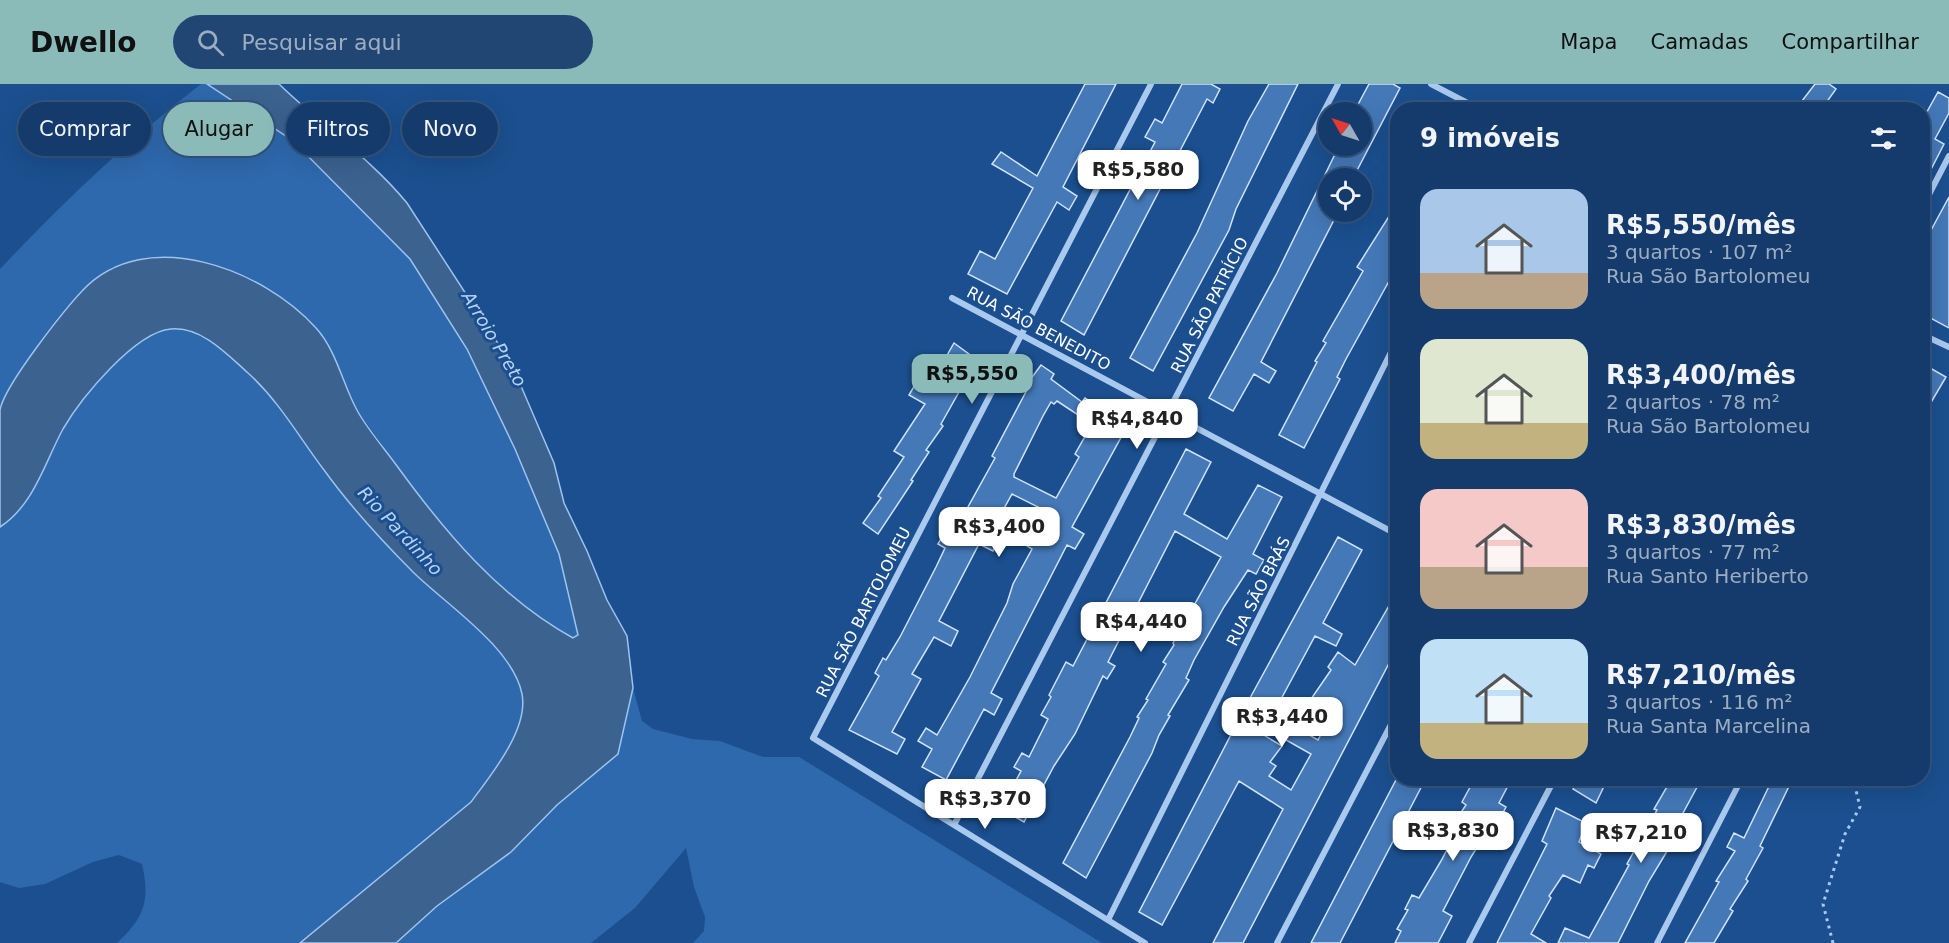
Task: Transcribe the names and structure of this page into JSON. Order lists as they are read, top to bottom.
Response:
{
  "streets": {
    "street": [
      "RUA SÃO PATRÍCIO",
      "RUA SÃO BENEDITO",
      "RUA SÃO BRÁS",
      "RUA SÃO BARTOLOMEU"
    ]
  },
  "crossings": [
    ["RUA SÃO PATRÍCIO", "RUA SÃO BENEDITO"],
    ["RUA SÃO PATRÍCIO", "RUA SÃO BARTOLOMEU"],
    ["RUA SÃO BENEDITO", "RUA SÃO BRÁS"],
    ["RUA SÃO BENEDITO", "RUA SÃO BARTOLOMEU"]
  ],
  "water": ["Arroio Preto", "Rio Pardinho"],
  "north": "top left",
  "page": {
    "header": "Dwello",
    "search": "Pesquisar aqui",
    "nav": ["Mapa", "Camadas", "Compartilhar"],
    "chip": [
      "Comprar",
      "Alugar",
      "Filtros",
      "Novo"
    ],
    "heading": "9 imóveis",
    "price": [
      "R$5,580",
      "R$5,550",
      "R$4,840",
      "R$3,400",
      "R$4,440",
      "R$3,440",
      "R$3,370",
      "R$3,830",
      "R$7,210"
    ],
    "list": [
      {
        "name": "R$5,550/mês",
        "note": "3 quartos · 107 m² · Rua São Bartolomeu"
      },
      {
        "name": "R$3,400/mês",
        "note": "2 quartos · 78 m² · Rua São Bartolomeu"
      },
      {
        "name": "R$3,830/mês",
        "note": "3 quartos · 77 m² · Rua Santo Heriberto"
      },
      {
        "name": "R$7,210/mês",
        "note": "3 quartos · 116 m² · Rua Santa Marcelina"
      }
    ]
  }
}
